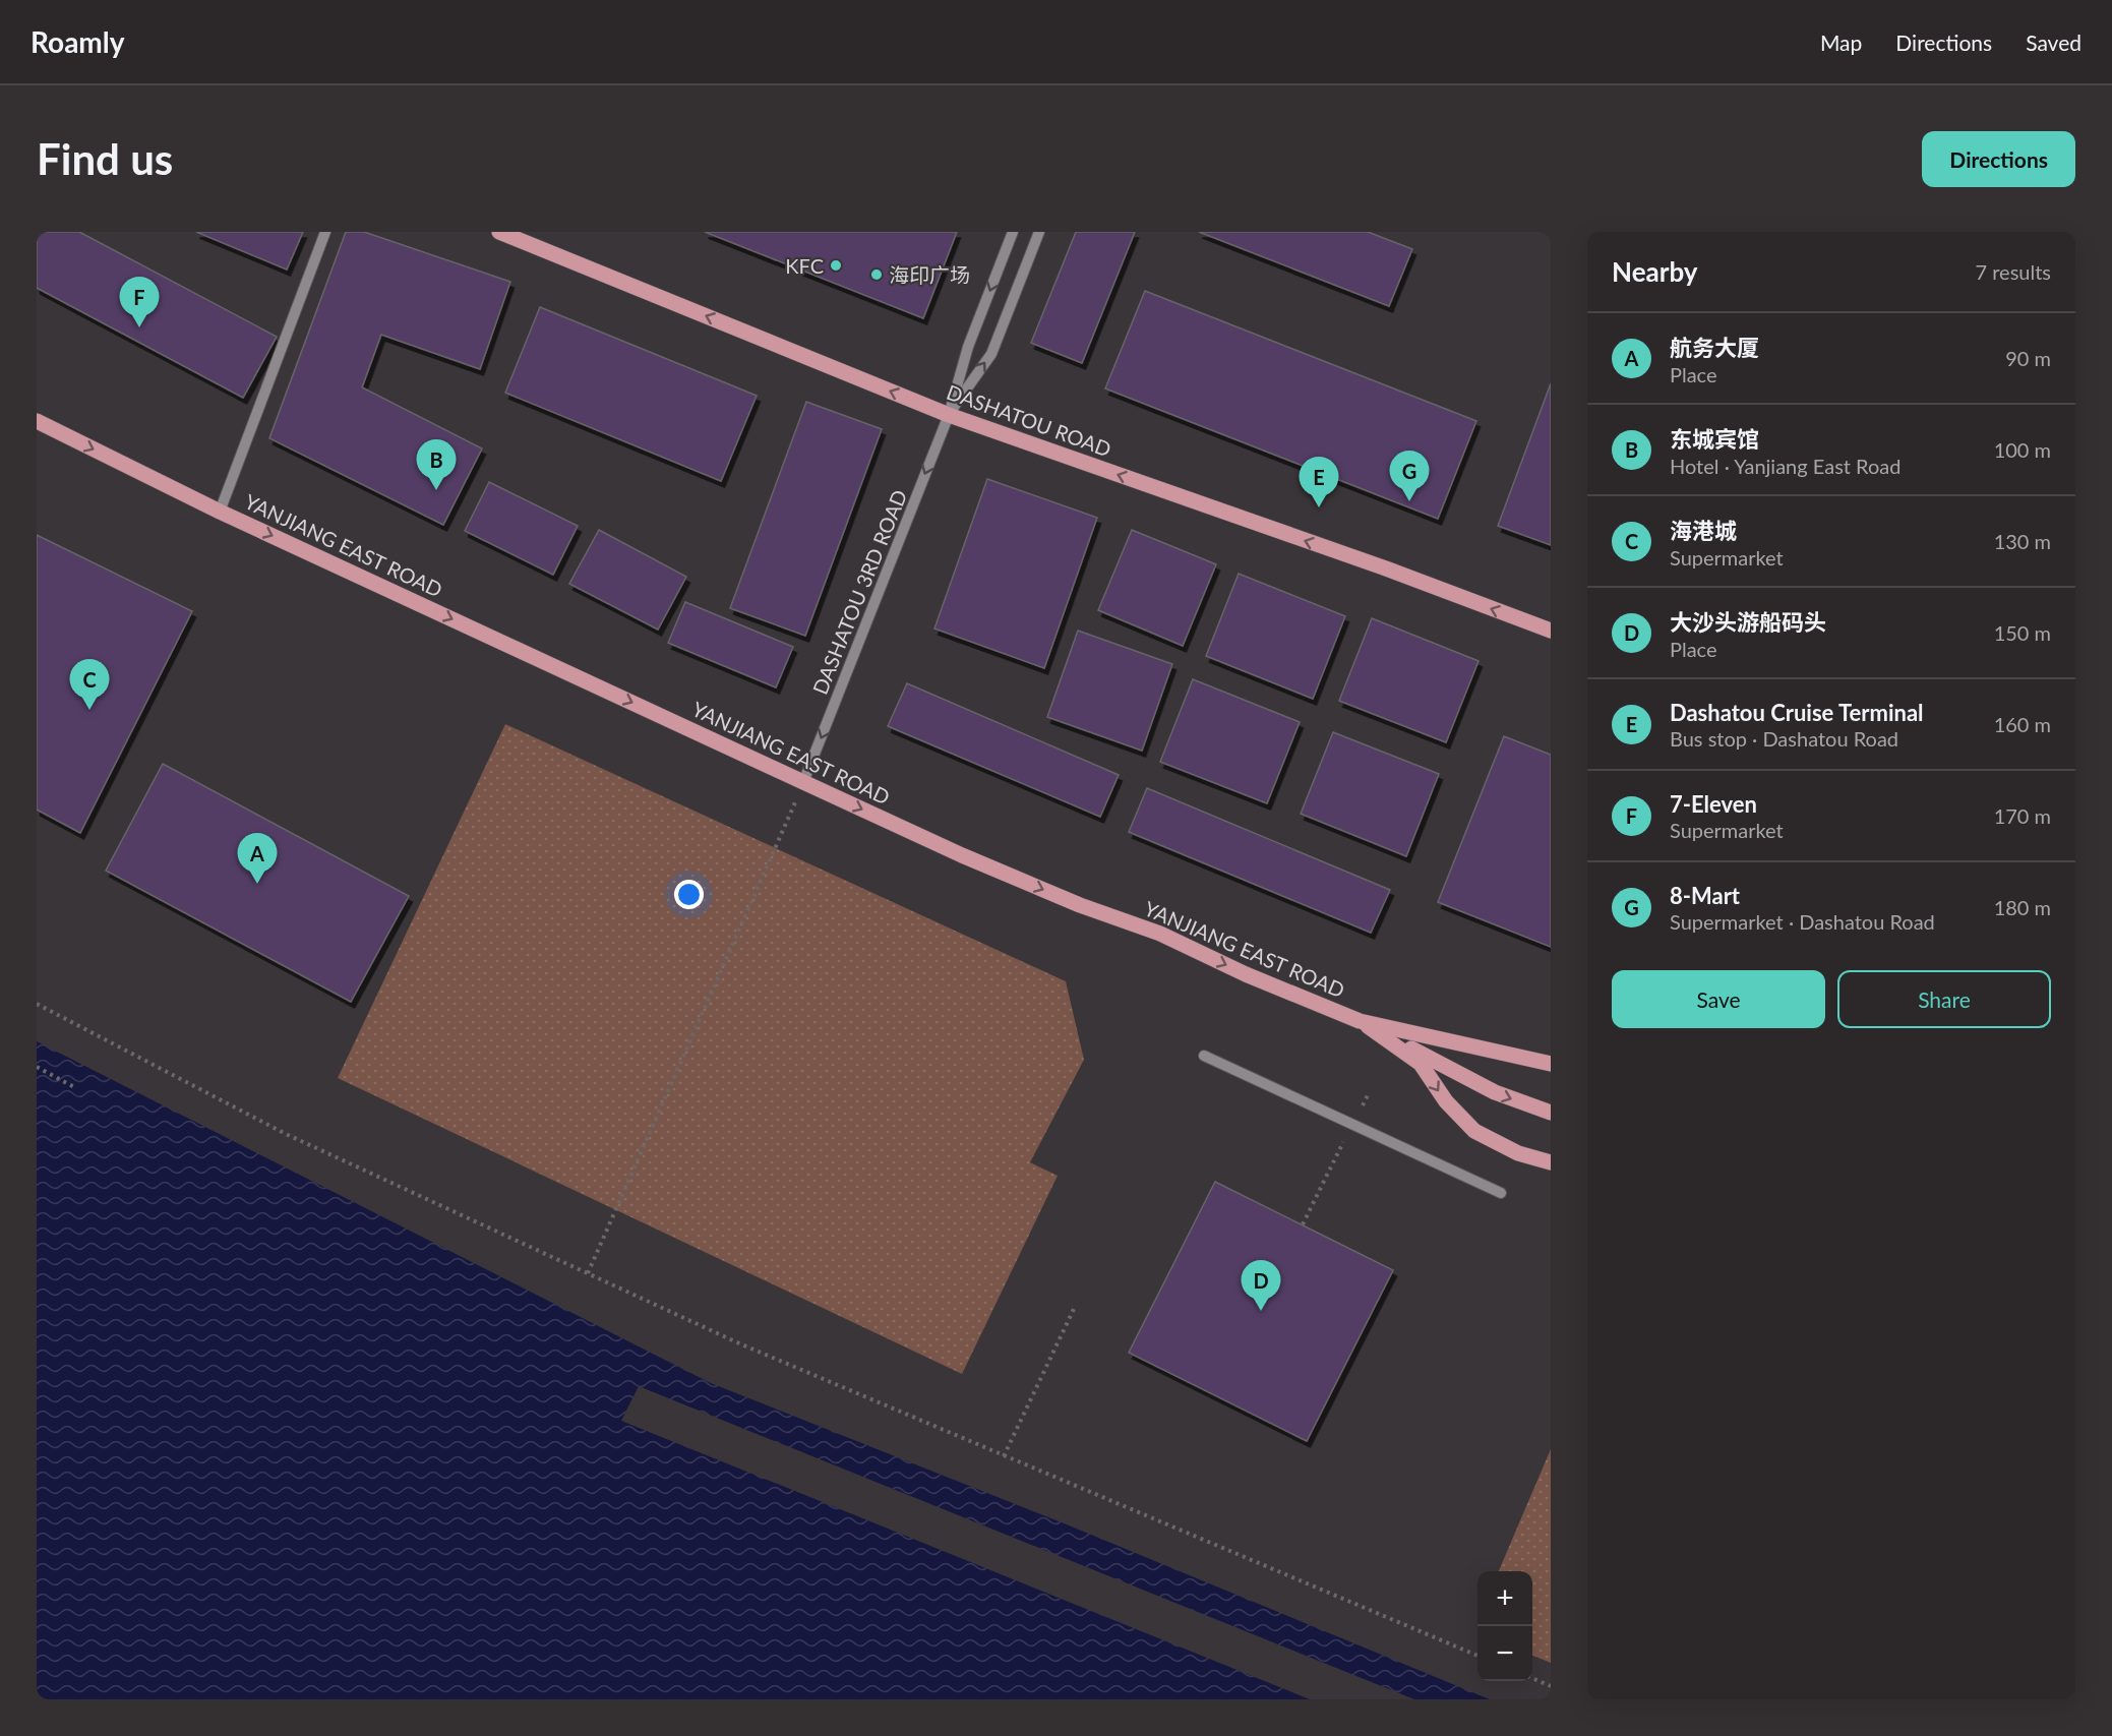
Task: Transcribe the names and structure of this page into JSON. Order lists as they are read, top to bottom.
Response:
{
  "streets": {
    "main road": ["DASHATOU ROAD", "YANJIANG EAST ROAD"],
    "street": ["DASHATOU 3RD ROAD"]
  },
  "crossings": [
    ["DASHATOU ROAD", "DASHATOU 3RD ROAD"],
    ["YANJIANG EAST ROAD", "DASHATOU 3RD ROAD"]
  ],
  "one_way": ["DASHATOU ROAD", "YANJIANG EAST ROAD"],
  "places": ["KFC", "海印广场"],
  "page": {
    "header": "Roamly",
    "nav": ["Map", "Directions", "Saved"],
    "buttons": [
      "Directions",
      ["Save", "Share"]
    ],
    "title": "Find us",
    "heading": ["Nearby", "7 results"],
    "pins": [
      "F",
      "B",
      "G",
      "E",
      "C",
      "A",
      "D"
    ],
    "list": [
      {
        "mark": "A",
        "name": "航务大厦",
        "note": "Place",
        "value": "90 m"
      },
      {
        "mark": "B",
        "name": "东城宾馆",
        "note": "Hotel · Yanjiang East Road",
        "value": "100 m"
      },
      {
        "mark": "C",
        "name": "海港城",
        "note": "Supermarket",
        "value": "130 m"
      },
      {
        "mark": "D",
        "name": "大沙头游船码头",
        "note": "Place",
        "value": "150 m"
      },
      {
        "mark": "E",
        "name": "Dashatou Cruise Terminal",
        "note": "Bus stop · Dashatou Road",
        "value": "160 m"
      },
      {
        "mark": "F",
        "name": "7-Eleven",
        "note": "Supermarket",
        "value": "170 m"
      },
      {
        "mark": "G",
        "name": "8-Mart",
        "note": "Supermarket · Dashatou Road",
        "value": "180 m"
      }
    ],
    "map_buttons": ["+", "−"]
  }
}
